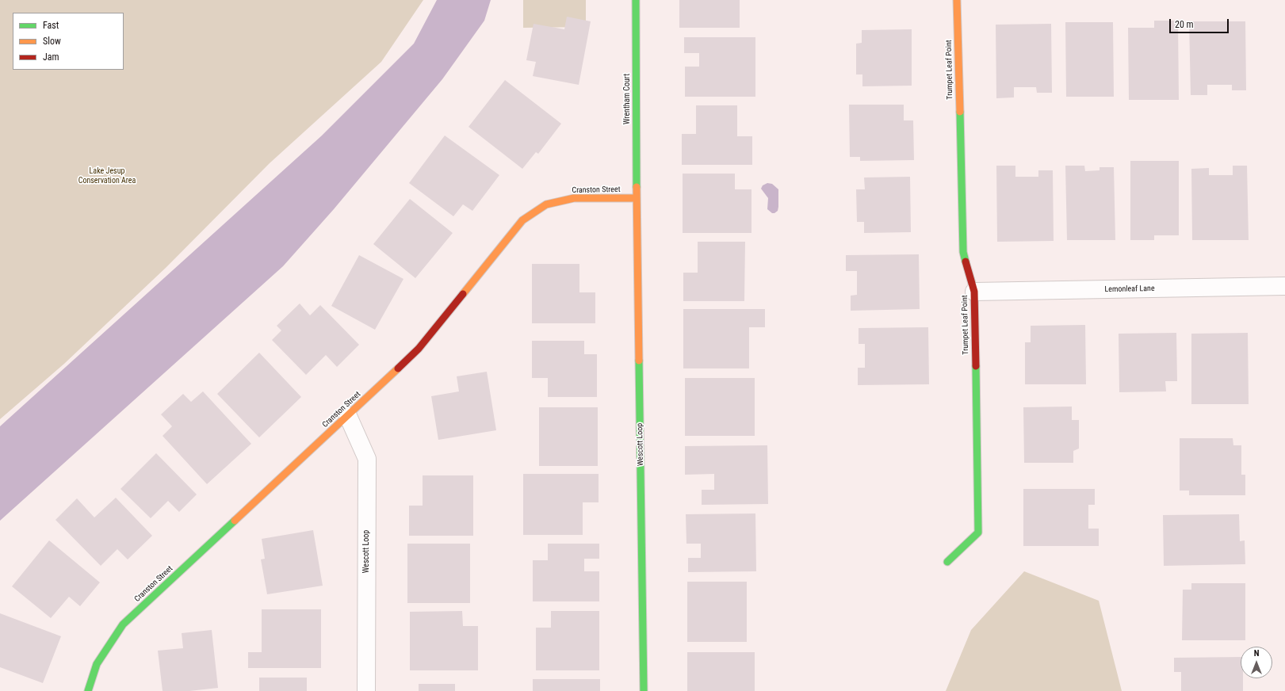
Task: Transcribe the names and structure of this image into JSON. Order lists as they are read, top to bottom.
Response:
{
  "streets": {
    "street": [
      "Trumpet Leaf Point",
      "Wrentham Court",
      "Cranston Street",
      "Lemonleaf Lane",
      "Wescott Loop"
    ]
  },
  "crossings": [
    ["Trumpet Leaf Point", "Lemonleaf Lane"],
    ["Wrentham Court", "Cranston Street"],
    ["Wrentham Court", "Wescott Loop"],
    ["Cranston Street", "Wescott Loop"]
  ],
  "parks": ["Lake Jesup Conservation Area"],
  "legend": ["Fast", "Slow", "Jam"],
  "scale_bar": "20 m",
  "north": "top"
}
